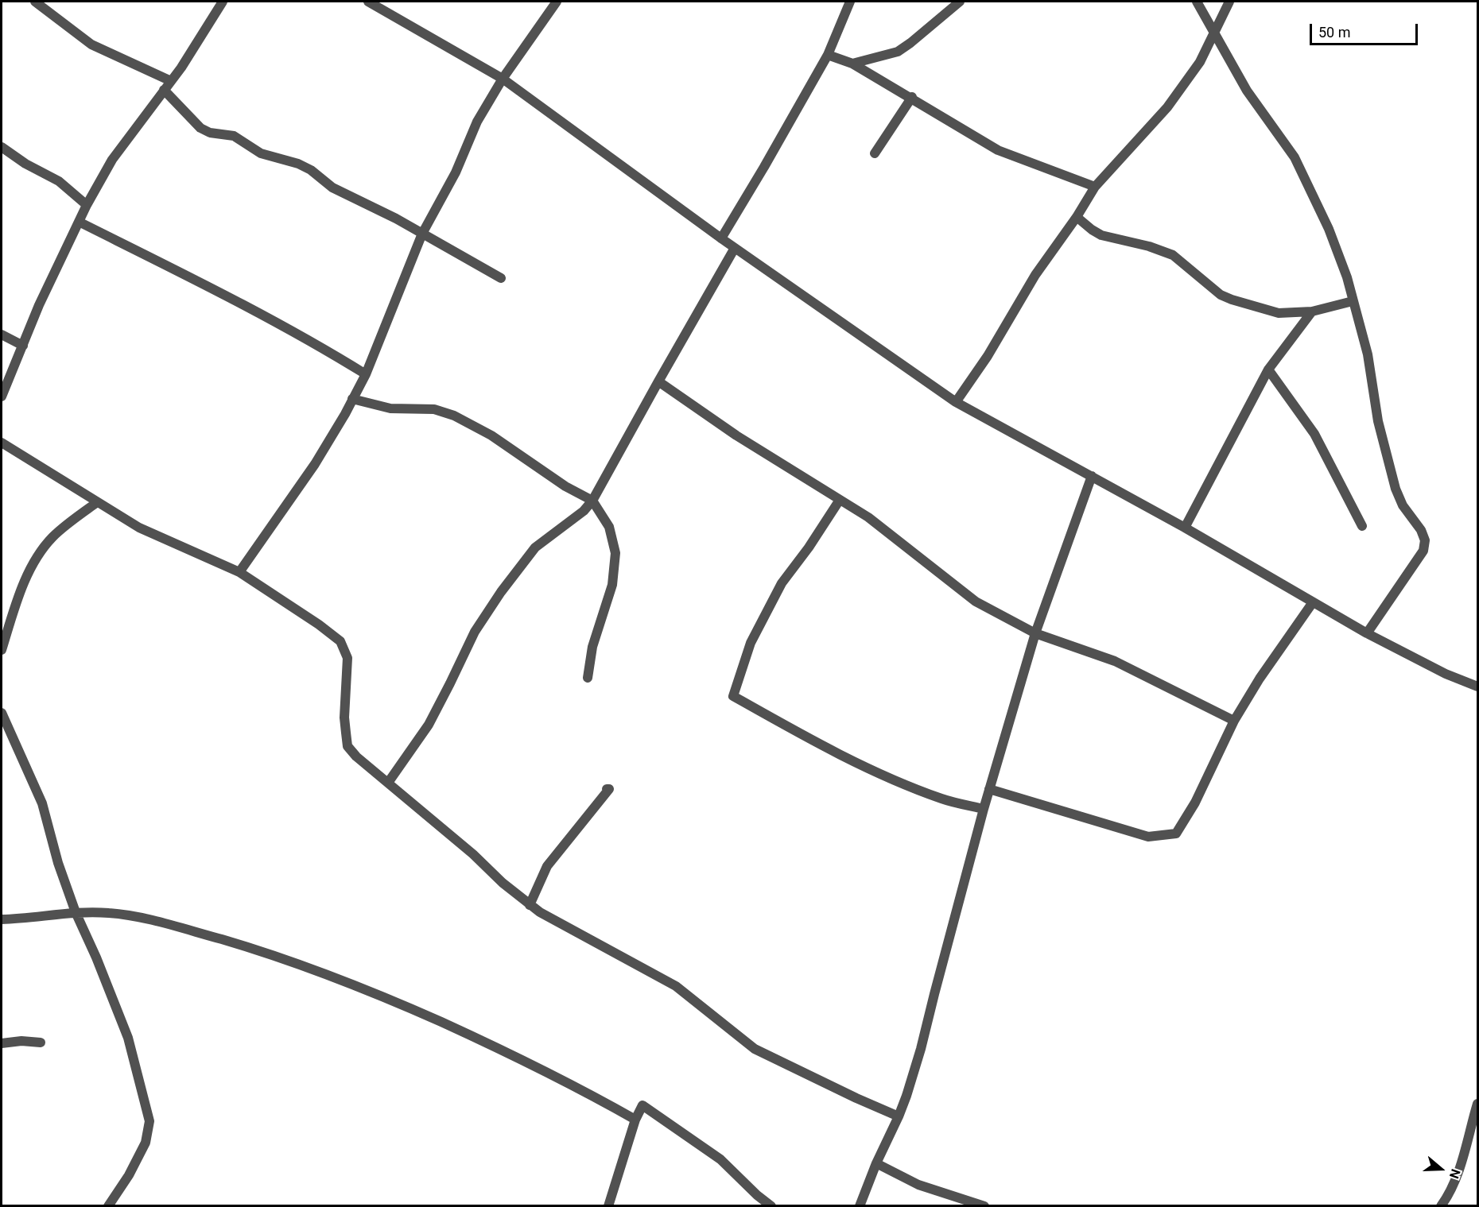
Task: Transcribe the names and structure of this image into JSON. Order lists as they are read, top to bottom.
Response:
{
  "scale_bar": "50 m",
  "north": "right"
}
